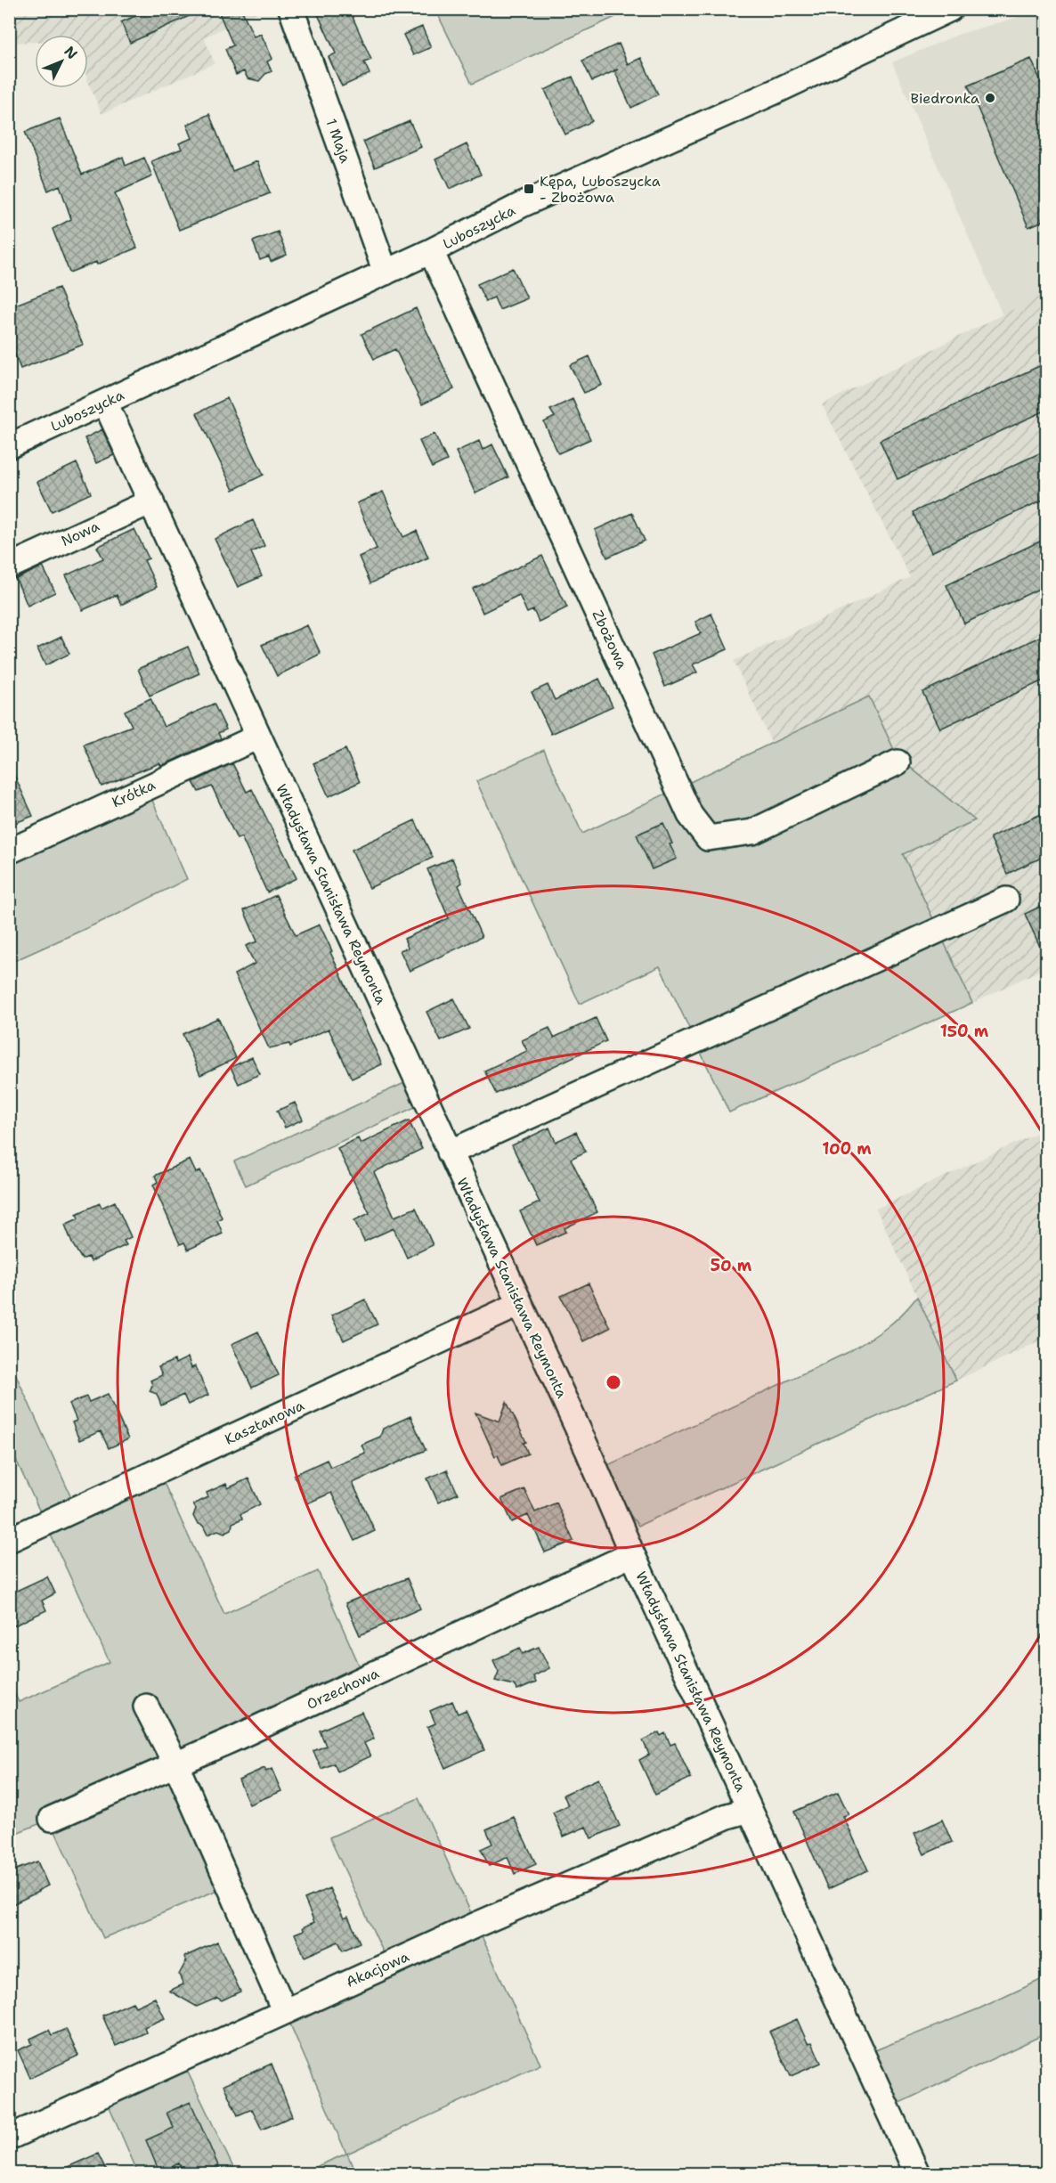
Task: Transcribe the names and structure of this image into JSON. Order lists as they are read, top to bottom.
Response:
{
  "streets": {
    "street": [
      "1 Maja",
      "Luboszycka",
      "Nowa",
      "Zbożowa",
      "Krótka",
      "Władysława Stanisława Reymonta",
      "Kasztanowa",
      "Orzechowa",
      "Akacjowa"
    ]
  },
  "crossings": [
    ["1 Maja", "Luboszycka"],
    ["Luboszycka", "Zbożowa"],
    ["Luboszycka", "Władysława Stanisława Reymonta"],
    ["Nowa", "Władysława Stanisława Reymonta"],
    ["Krótka", "Władysława Stanisława Reymonta"],
    ["Władysława Stanisława Reymonta", "Kasztanowa"],
    ["Władysława Stanisława Reymonta", "Orzechowa"],
    ["Władysława Stanisława Reymonta", "Akacjowa"]
  ],
  "places": {
    "other": ["Biedronka"],
    "transit": ["Kępa, Luboszycka - Zbożowa"]
  },
  "north": "top right",
  "rings": ["150 m", "100 m", "50 m"]
}
